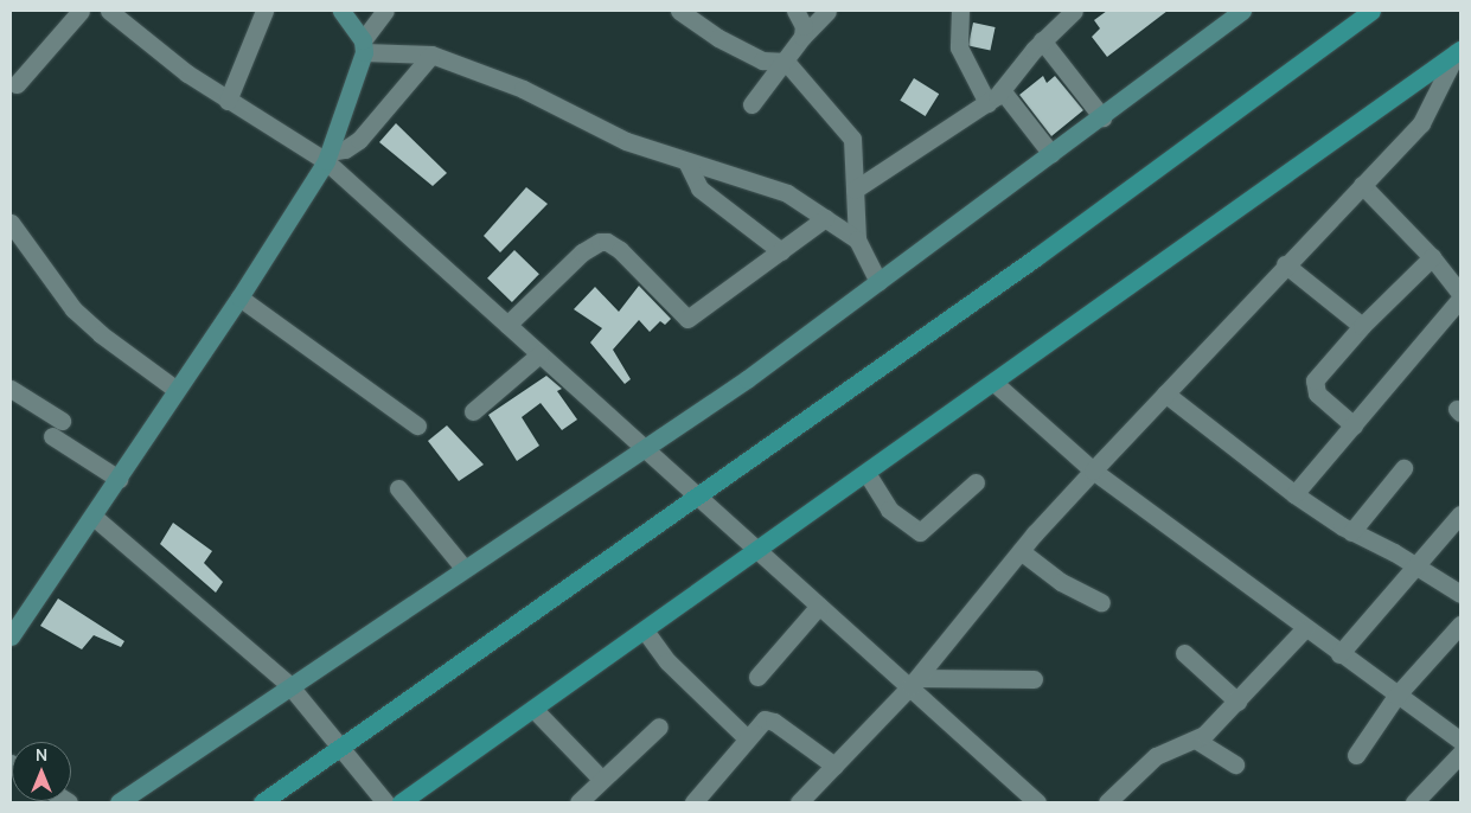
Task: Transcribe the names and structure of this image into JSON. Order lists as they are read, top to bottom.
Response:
{
  "north": "top"
}
